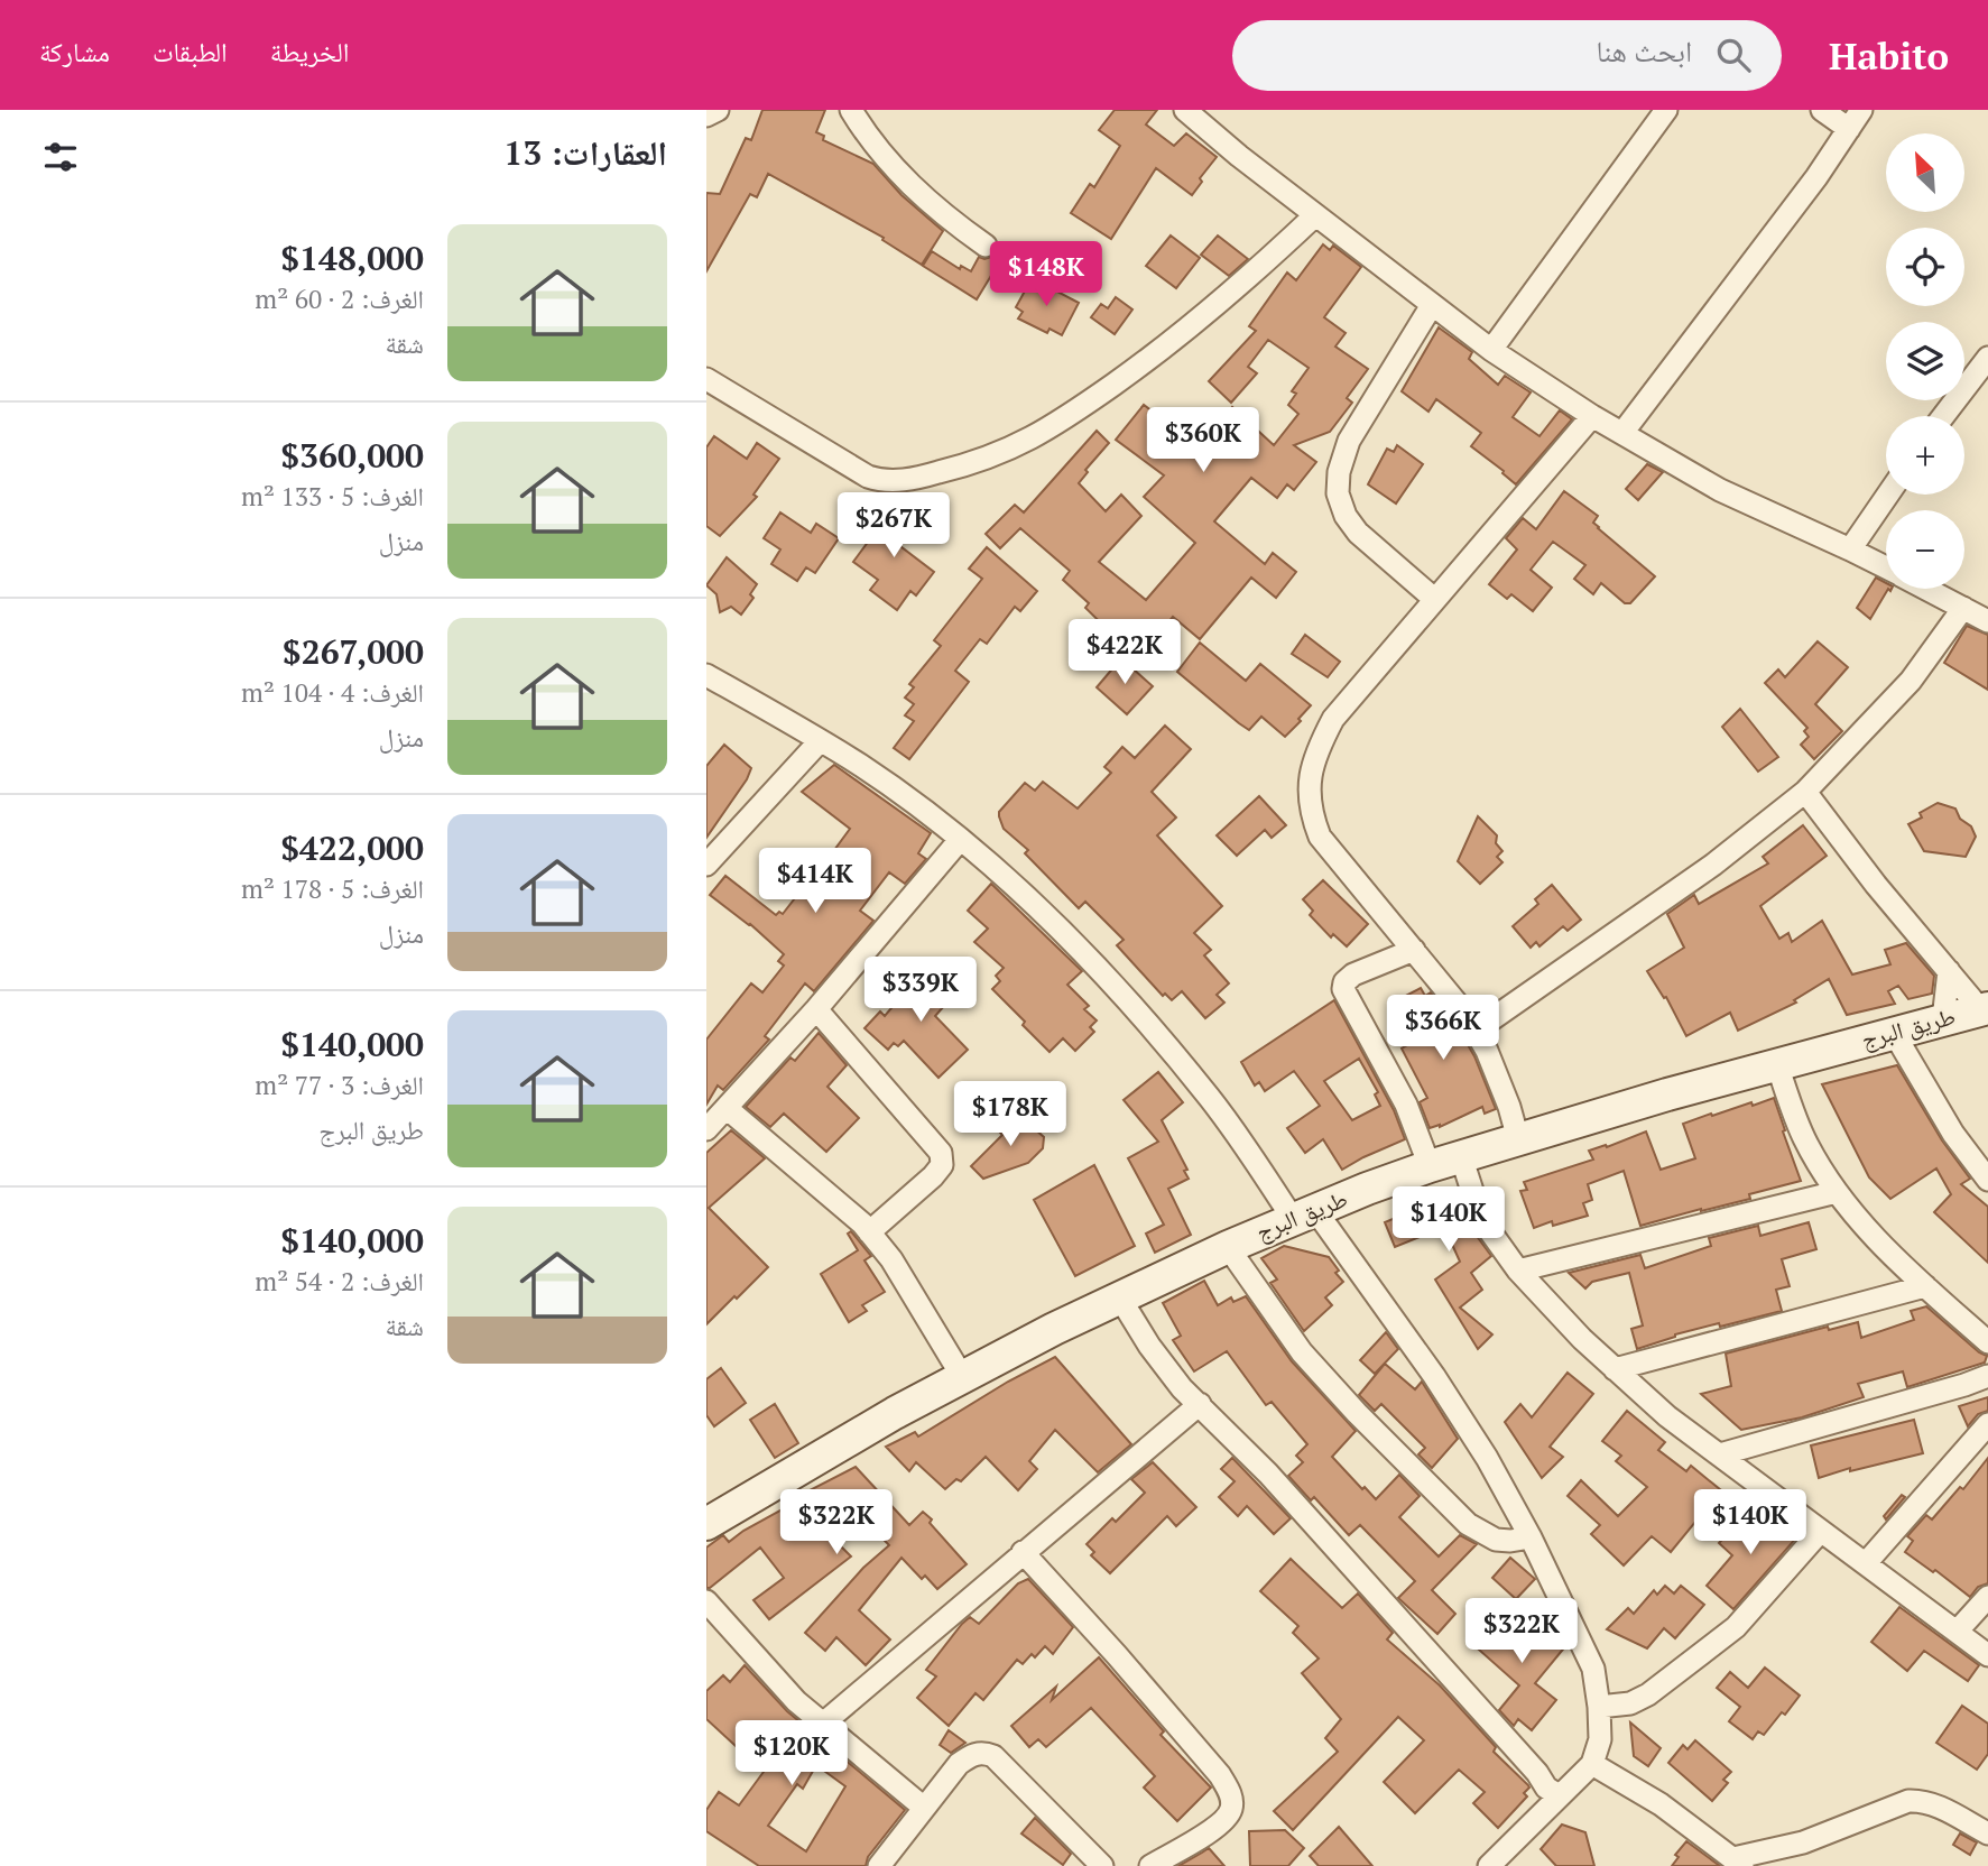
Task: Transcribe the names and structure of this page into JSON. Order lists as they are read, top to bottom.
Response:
{
  "streets": {
    "street": ["طريق البرج"]
  },
  "north": "top left",
  "page": {
    "header": "Habito",
    "search": "ابحث هنا",
    "nav": ["الخريطة", "الطبقات", "مشاركة"],
    "heading": "العقارات: 13",
    "map_buttons": ["+", "−"],
    "list": [
      {
        "name": "$148,000",
        "note": "الغرف: 2 · 60 m² · شقة"
      },
      {
        "name": "$360,000",
        "note": "الغرف: 5 · 133 m² · منزل"
      },
      {
        "name": "$267,000",
        "note": "الغرف: 4 · 104 m² · منزل"
      },
      {
        "name": "$422,000",
        "note": "الغرف: 5 · 178 m² · منزل"
      },
      {
        "name": "$140,000",
        "note": "الغرف: 3 · 77 m² · طريق البرج"
      },
      {
        "name": "$140,000",
        "note": "الغرف: 2 · 54 m² · شقة"
      }
    ],
    "price": [
      "$148K",
      "$360K",
      "$267K",
      "$422K",
      "$414K",
      "$339K",
      "$366K",
      "$178K",
      "$140K",
      "$322K",
      "$140K",
      "$322K",
      "$120K"
    ]
  }
}
